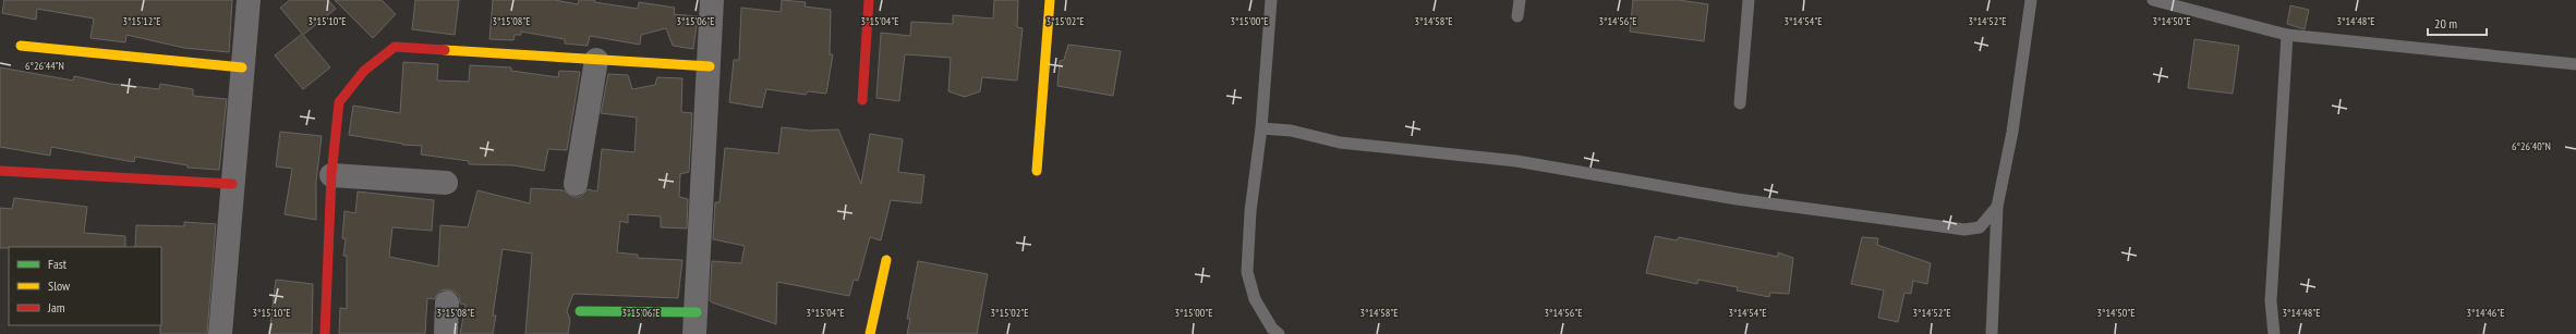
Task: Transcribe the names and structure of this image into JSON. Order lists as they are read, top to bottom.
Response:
{
  "legend": ["Fast", "Slow", "Jam"],
  "scale_bar": "20 m",
  "coordinates": [
    "3°15'12\"E",
    "3°15'10\"E",
    "3°15'08\"E",
    "3°15'06\"E",
    "3°15'04\"E",
    "3°15'02\"E",
    "3°14'58\"E",
    "3°14'56\"E",
    "3°14'54\"E",
    "3°14'52\"E",
    "3°15'00\"E",
    "3°14'50\"E",
    "3°14'48\"E",
    "6°26'44\"N",
    "6°26'40\"N",
    "3°14'46\"E"
  ]
}
